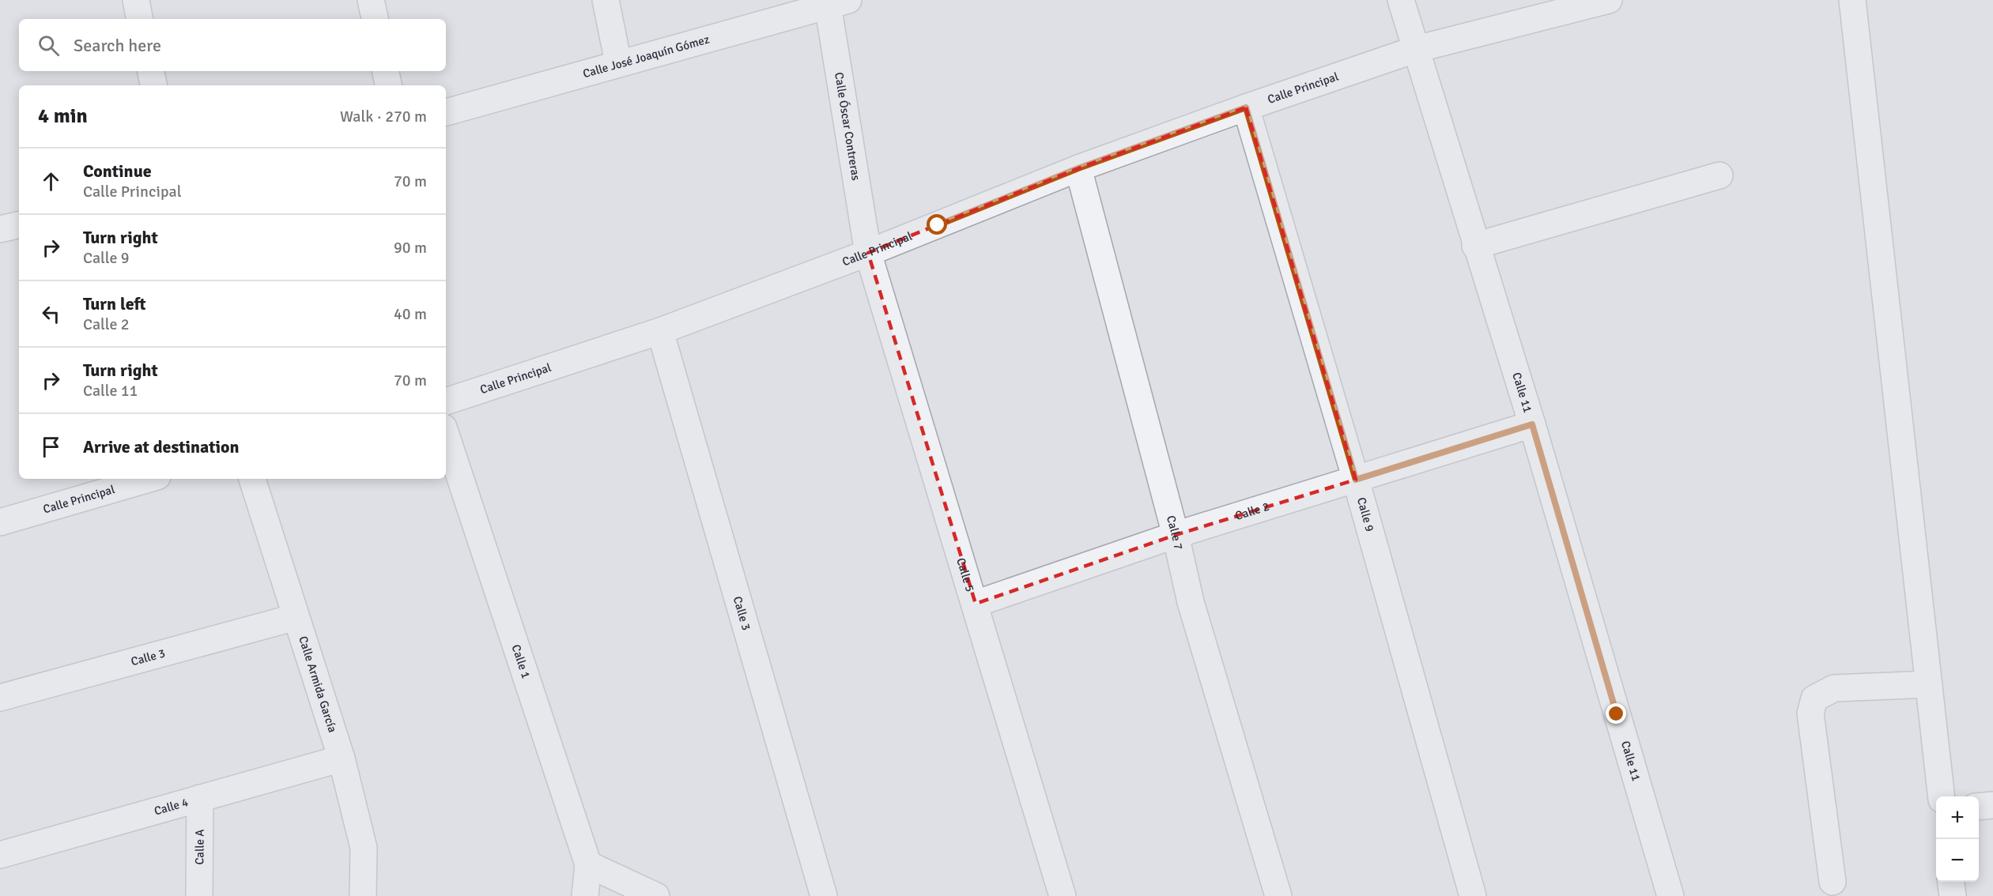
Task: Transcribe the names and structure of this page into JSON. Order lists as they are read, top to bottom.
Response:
{
  "streets": {
    "street": [
      "Calle José Joaquín Gómez",
      "Calle Principal",
      "Calle Óscar Contreras",
      "Calle 11",
      "Calle 2",
      "Calle 9",
      "Calle 7",
      "Calle 5",
      "Calle 3",
      "Calle 1",
      "Calle Armida García",
      "Calle 4",
      "Calle A"
    ]
  },
  "crossings": [
    ["Calle José Joaquín Gómez", "Calle Óscar Contreras"],
    ["Calle Principal", "Calle Óscar Contreras"],
    ["Calle Principal", "Calle 11"],
    ["Calle Principal", "Calle 9"],
    ["Calle Principal", "Calle 7"],
    ["Calle Principal", "Calle 5"],
    ["Calle Principal", "Calle 3"],
    ["Calle Óscar Contreras", "Calle 5"],
    ["Calle 11", "Calle 2"],
    ["Calle 2", "Calle 9"],
    ["Calle 2", "Calle 7"],
    ["Calle 2", "Calle 5"],
    ["Calle 3", "Calle Armida García"],
    ["Calle Armida García", "Calle 4"],
    ["Calle 4", "Calle A"]
  ],
  "page": {
    "search": "Search here",
    "heading": ["4 min", "Walk · 270 m"],
    "list": [
      ["Continue", "Calle Principal", "70 m"],
      ["Turn right", "Calle 9", "90 m"],
      ["Turn left", "Calle 2", "40 m"],
      ["Turn right", "Calle 11", "70 m"],
      "Arrive at destination"
    ],
    "map_buttons": ["+", "−"]
  }
}
